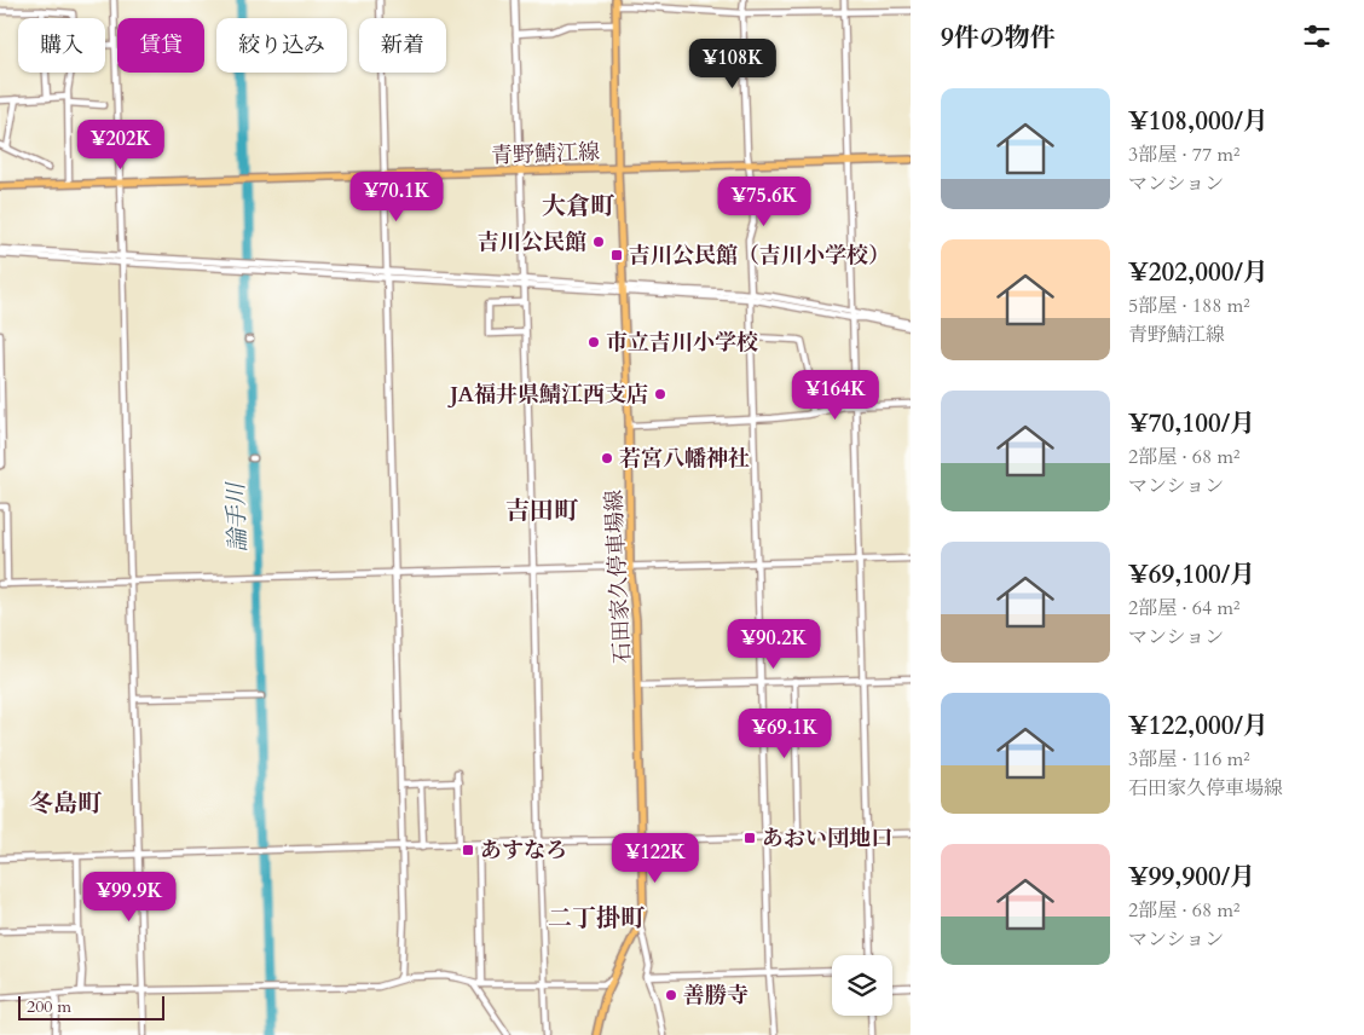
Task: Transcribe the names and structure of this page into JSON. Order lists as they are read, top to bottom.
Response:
{
  "streets": {
    "main road": ["青野鯖江線", "石田家久停車場線"]
  },
  "crossings": [
    ["青野鯖江線", "石田家久停車場線"]
  ],
  "districts": [
    "大倉町",
    "吉田町",
    "冬島町",
    "二丁掛町"
  ],
  "water": ["論手川"],
  "places": {
    "other": [
      "吉川公民館",
      "市立吉川小学校",
      "JA福井県鯖江西支店",
      "若宮八幡神社",
      "善勝寺"
    ],
    "transit": ["吉川公民館（吉川小学校）", "あおい団地口", "あすなろ"]
  },
  "scale_bar": "200 m",
  "page": {
    "heading": "9件の物件",
    "chip": [
      "購入",
      "賃貸",
      "絞り込み",
      "新着"
    ],
    "price": [
      "¥108K",
      "¥202K",
      "¥70.1K",
      "¥75.6K",
      "¥164K",
      "¥90.2K",
      "¥69.1K",
      "¥122K",
      "¥99.9K"
    ],
    "list": [
      {
        "name": "¥108,000/月",
        "note": "3部屋 · 77 m² · マンション"
      },
      {
        "name": "¥202,000/月",
        "note": "5部屋 · 188 m² · 青野鯖江線"
      },
      {
        "name": "¥70,100/月",
        "note": "2部屋 · 68 m² · マンション"
      },
      {
        "name": "¥69,100/月",
        "note": "2部屋 · 64 m² · マンション"
      },
      {
        "name": "¥122,000/月",
        "note": "3部屋 · 116 m² · 石田家久停車場線"
      },
      {
        "name": "¥99,900/月",
        "note": "2部屋 · 68 m² · マンション"
      }
    ],
    "scale": "200 m"
  }
}
